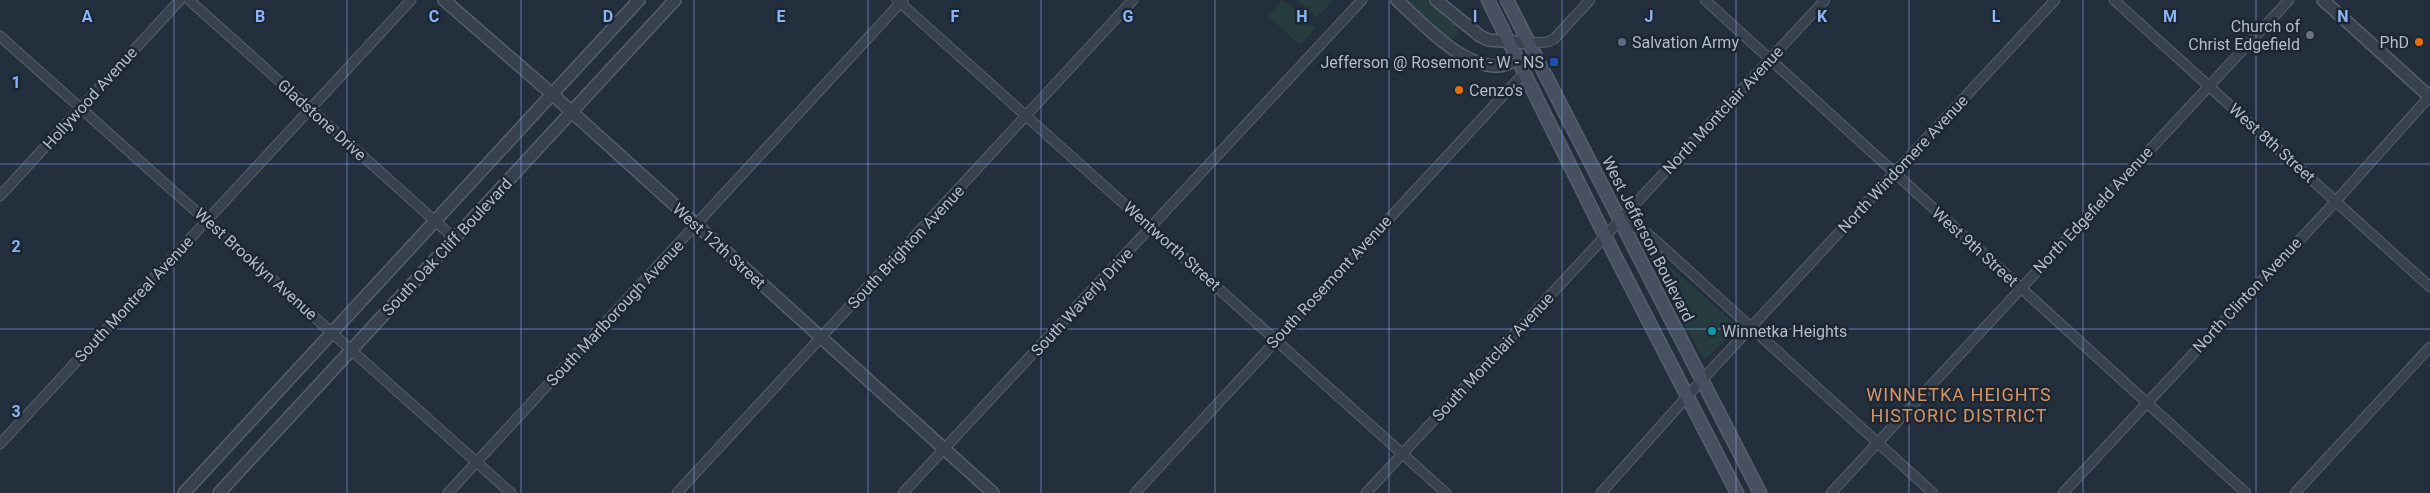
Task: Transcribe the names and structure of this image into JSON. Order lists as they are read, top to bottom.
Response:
{
  "streets": {
    "main road": ["West Jefferson Boulevard"],
    "street": [
      "Hollywood Avenue",
      "North Montclair Avenue",
      "Gladstone Drive",
      "West 8th Street",
      "North Windomere Avenue",
      "North Edgefield Avenue",
      "West 12th Street",
      "Wentworth Street",
      "South Oak Cliff Boulevard",
      "South Brighton Avenue",
      "West 9th Street",
      "West Brooklyn Avenue",
      "South Rosemont Avenue",
      "North Clinton Avenue",
      "South Montreal Avenue",
      "South Waverly Drive",
      "South Marlborough Avenue",
      "South Montclair Avenue"
    ]
  },
  "crossings": [
    ["Hollywood Avenue", "West Brooklyn Avenue"],
    ["North Montclair Avenue", "West Jefferson Boulevard"],
    ["North Montclair Avenue", "West 9th Street"],
    ["North Montclair Avenue", "South Montclair Avenue"],
    ["Gladstone Drive", "South Oak Cliff Boulevard"],
    ["Gladstone Drive", "South Montreal Avenue"],
    ["West 8th Street", "North Edgefield Avenue"],
    ["West 8th Street", "North Clinton Avenue"],
    ["North Windomere Avenue", "West Jefferson Boulevard"],
    ["North Windomere Avenue", "West 9th Street"],
    ["North Edgefield Avenue", "West 9th Street"],
    ["West Jefferson Boulevard", "South Montclair Avenue"],
    ["West 12th Street", "South Oak Cliff Boulevard"],
    ["West 12th Street", "South Brighton Avenue"],
    ["West 12th Street", "South Waverly Drive"],
    ["West 12th Street", "South Marlborough Avenue"],
    ["Wentworth Street", "South Brighton Avenue"],
    ["Wentworth Street", "South Rosemont Avenue"],
    ["Wentworth Street", "South Waverly Drive"],
    ["Wentworth Street", "South Marlborough Avenue"],
    ["Wentworth Street", "South Montclair Avenue"],
    ["South Oak Cliff Boulevard", "West Brooklyn Avenue"],
    ["West 9th Street", "North Clinton Avenue"],
    ["West Brooklyn Avenue", "South Montreal Avenue"],
    ["West Brooklyn Avenue", "South Marlborough Avenue"]
  ],
  "districts": ["WINNETKA HEIGHTS HISTORIC DISTRICT"],
  "places": {
    "other": [
      "Church of Christ Edgefield",
      "Salvation Army",
      "PhD",
      "Cenzo's",
      "Winnetka Heights"
    ],
    "transit": ["Jefferson @ Rosemont - W - NS"]
  },
  "grid": {
    "columns": [
      "A",
      "B",
      "C",
      "D",
      "E",
      "F",
      "G",
      "H",
      "I",
      "J",
      "K",
      "L",
      "M",
      "N"
    ],
    "rows": ["1", "2", "3"]
  }
}
